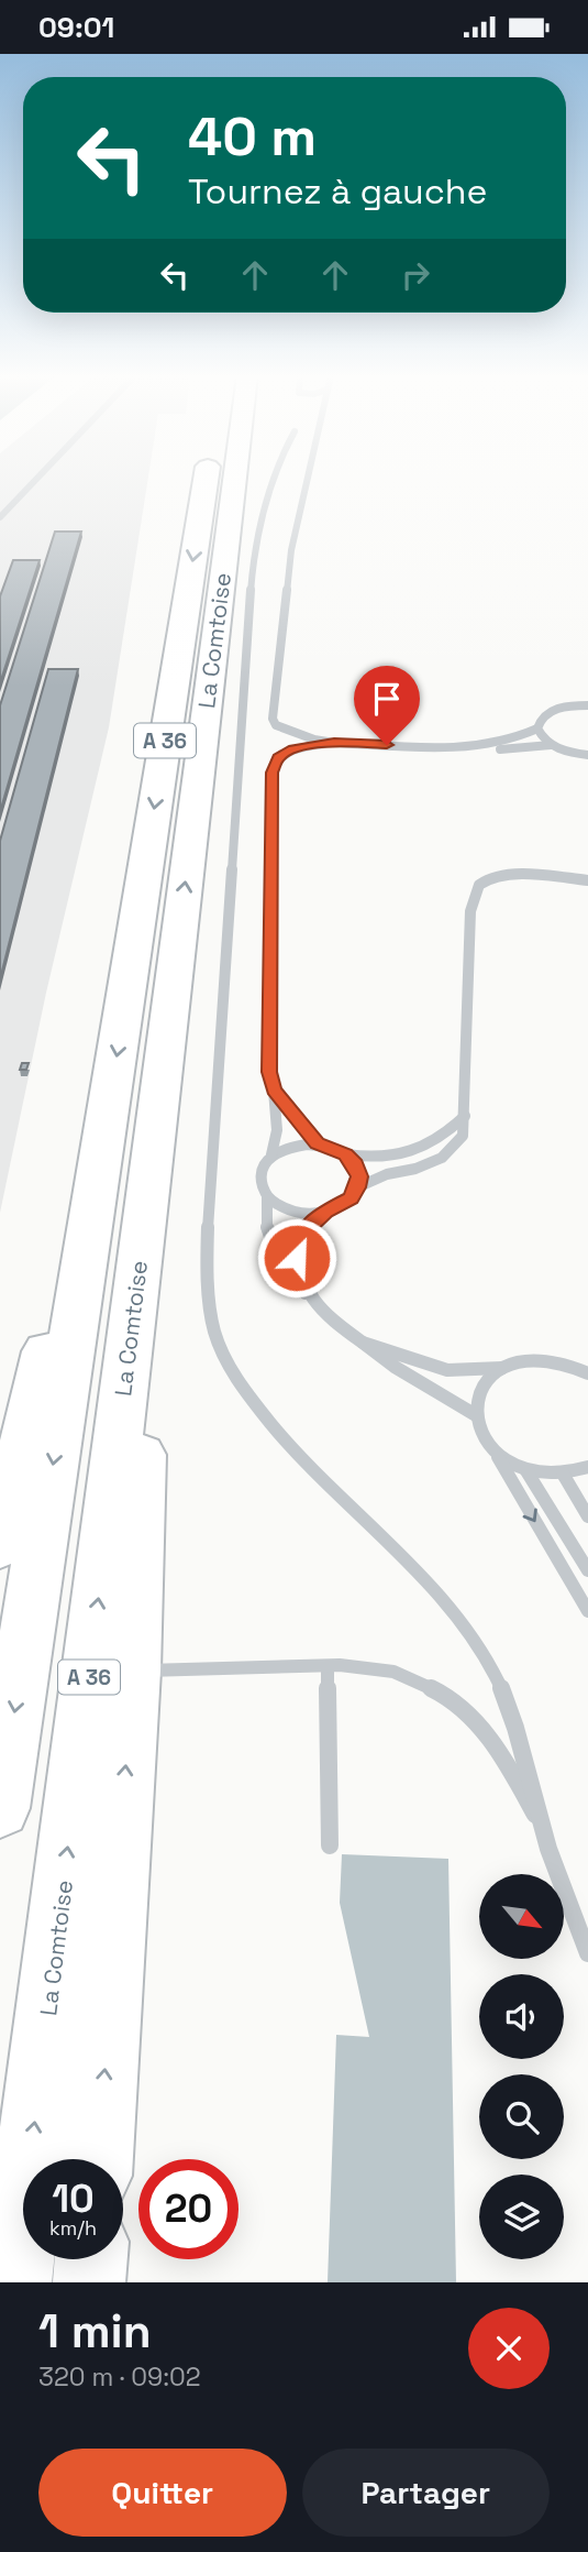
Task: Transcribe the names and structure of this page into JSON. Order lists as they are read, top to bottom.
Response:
{
  "streets": {
    "highway": ["La Comtoise", "A 36"]
  },
  "north": "bottom right",
  "page": {
    "status": "09:01",
    "turn": ["40 m", "Tournez à gauche"],
    "speed": "10 km/h",
    "limit": "20",
    "heading": ["1 min", "320 m · 09:02"],
    "buttons": ["Quitter", "Partager"]
  }
}
